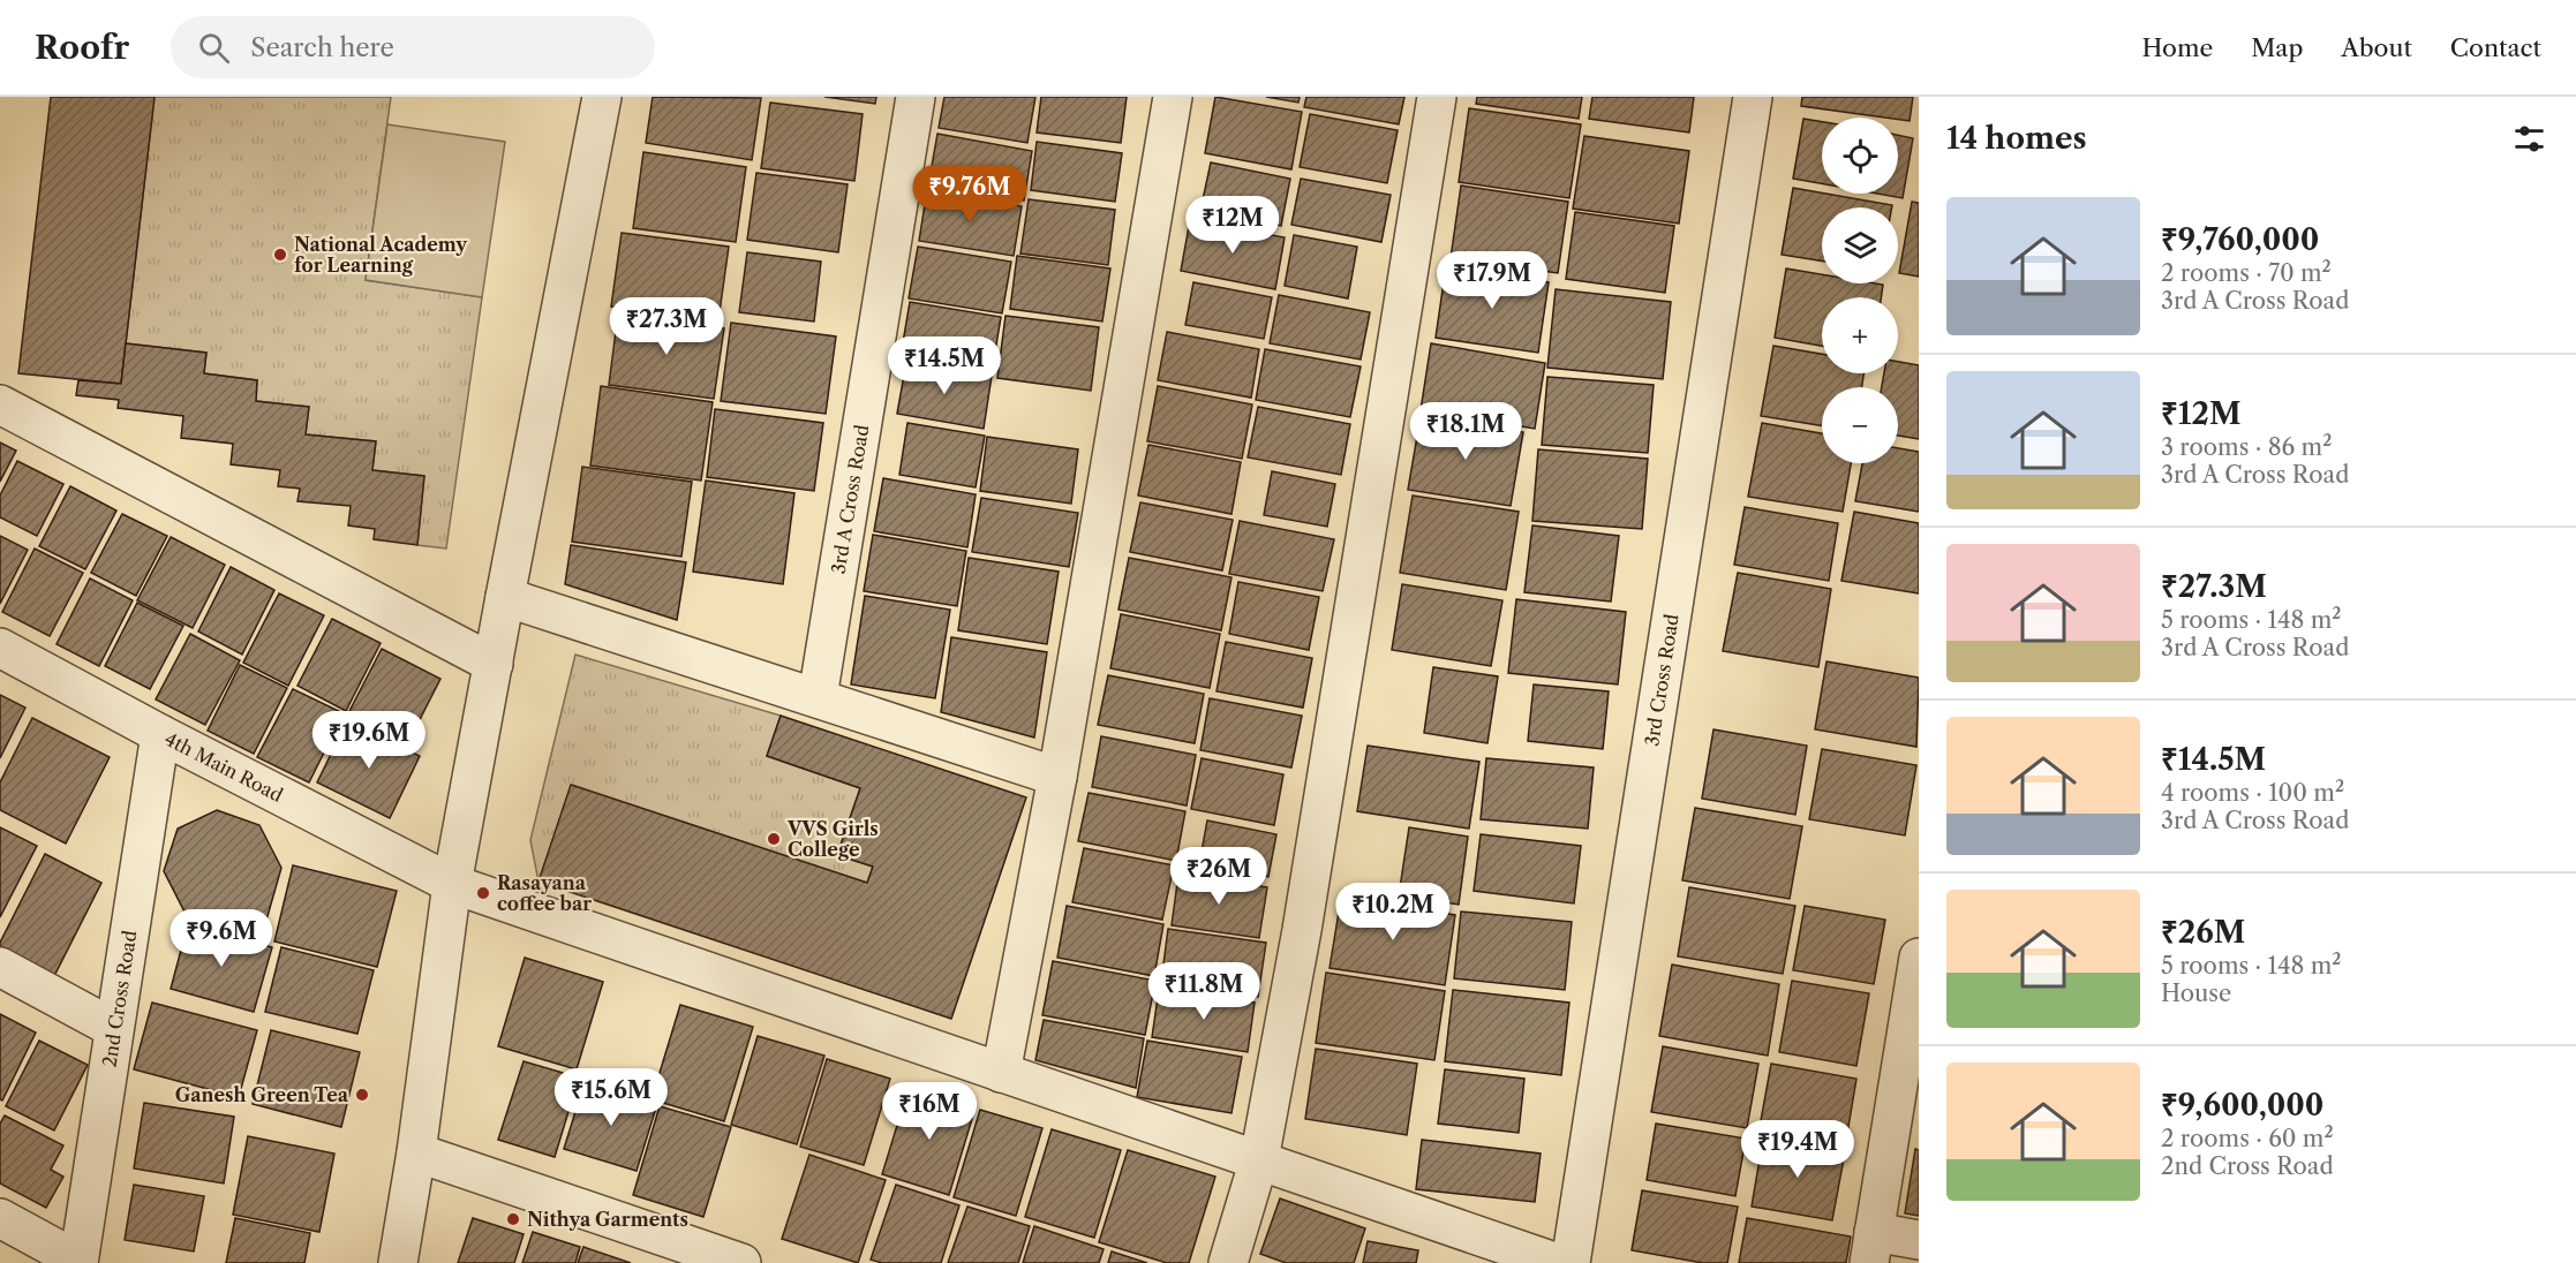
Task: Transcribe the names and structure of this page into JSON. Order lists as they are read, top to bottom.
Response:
{
  "streets": {
    "street": [
      "3rd A Cross Road",
      "3rd Cross Road",
      "4th Main Road",
      "2nd Cross Road"
    ]
  },
  "crossings": [
    ["4th Main Road", "2nd Cross Road"]
  ],
  "places": [
    "National Academy for Learning",
    "VVS Girls College",
    "Rasayana coffee bar",
    "Ganesh Green Tea",
    "Nithya Garments"
  ],
  "page": {
    "header": "Roofr",
    "search": "Search here",
    "nav": [
      "Home",
      "Map",
      "About",
      "Contact"
    ],
    "heading": "14 homes",
    "map_buttons": ["+", "−"],
    "price": [
      "₹9.76M",
      "₹12M",
      "₹17.9M",
      "₹27.3M",
      "₹14.5M",
      "₹18.1M",
      "₹19.6M",
      "₹26M",
      "₹10.2M",
      "₹9.6M",
      "₹11.8M",
      "₹15.6M",
      "₹16M",
      "₹19.4M"
    ],
    "list": [
      {
        "name": "₹9,760,000",
        "note": "2 rooms · 70 m² · 3rd A Cross Road"
      },
      {
        "name": "₹12M",
        "note": "3 rooms · 86 m² · 3rd A Cross Road"
      },
      {
        "name": "₹27.3M",
        "note": "5 rooms · 148 m² · 3rd A Cross Road"
      },
      {
        "name": "₹14.5M",
        "note": "4 rooms · 100 m² · 3rd A Cross Road"
      },
      {
        "name": "₹26M",
        "note": "5 rooms · 148 m² · House"
      },
      {
        "name": "₹9,600,000",
        "note": "2 rooms · 60 m² · 2nd Cross Road"
      }
    ]
  }
}
